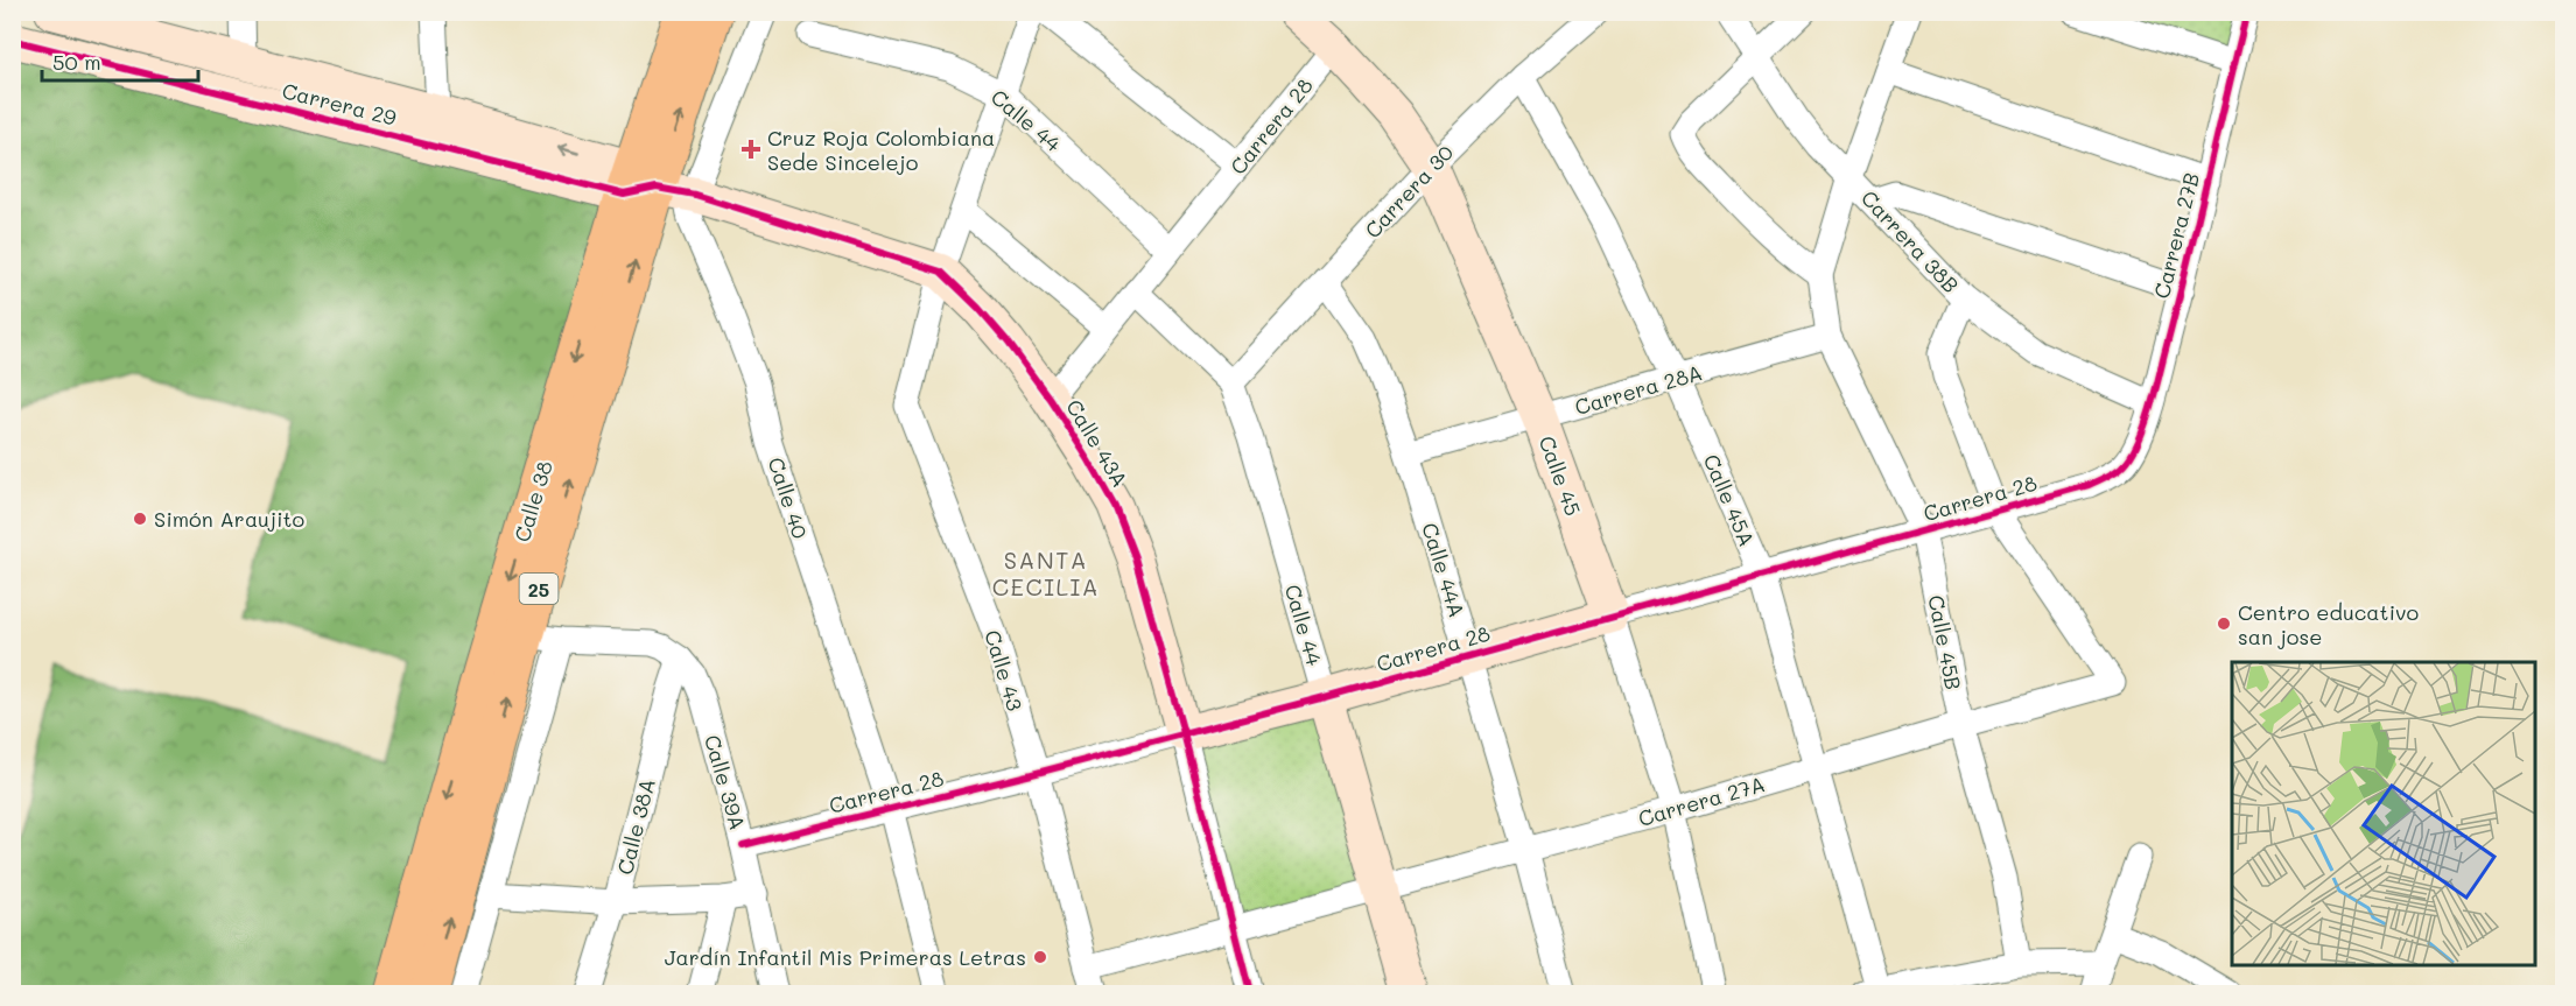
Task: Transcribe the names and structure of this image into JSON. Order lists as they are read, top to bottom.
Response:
{
  "streets": {
    "highway": ["Calle 38", "25"],
    "street": [
      "Carrera 29",
      "Calle 44",
      "Carrera 28",
      "Carrera 30",
      "Carrera 27B",
      "Carrera 38B",
      "Carrera 28A",
      "Calle 43A",
      "Calle 45",
      "Calle 40",
      "Calle 45A",
      "Calle 44A",
      "Calle 45B",
      "Calle 43",
      "Calle 39A",
      "Carrera 27A",
      "Calle 38A"
    ]
  },
  "crossings": [
    ["Carrera 29", "Calle 43A"],
    ["Carrera 29", "Calle 38"],
    ["Calle 44", "Carrera 28"],
    ["Calle 44", "Carrera 30"],
    ["Calle 44", "Calle 43"],
    ["Calle 44", "Carrera 27A"],
    ["Carrera 28", "Carrera 27B"],
    ["Carrera 28", "Calle 43A"],
    ["Carrera 28", "Calle 45"],
    ["Carrera 28", "Calle 40"],
    ["Carrera 28", "Calle 45A"],
    ["Carrera 28", "Calle 44A"],
    ["Carrera 28", "Calle 45B"],
    ["Carrera 28", "Calle 43"],
    ["Carrera 28", "Calle 39A"],
    ["Carrera 28", "Carrera 27A"],
    ["Carrera 30", "Calle 45"],
    ["Carrera 30", "Calle 45A"],
    ["Carrera 30", "Calle 44A"],
    ["Carrera 27B", "Carrera 38B"],
    ["Carrera 28A", "Calle 45"],
    ["Carrera 28A", "Calle 45A"],
    ["Carrera 28A", "Calle 44A"],
    ["Carrera 28A", "Calle 45B"],
    ["Calle 43A", "Calle 40"],
    ["Calle 43A", "Calle 38"],
    ["Calle 43A", "Calle 43"],
    ["Calle 43A", "Carrera 27A"],
    ["Calle 45", "Carrera 27A"],
    ["Calle 45A", "Carrera 27A"],
    ["Calle 44A", "Carrera 27A"],
    ["Calle 45B", "Carrera 27A"],
    ["Calle 43", "Carrera 27A"],
    ["Calle 39A", "Calle 38A"]
  ],
  "districts": ["SANTA CECILIA"],
  "places": {
    "health": ["Cruz Roja Colombiana Sede Sincelejo"],
    "other": ["Simón Araujito", "Centro educativo san jose", "Jardín Infantil Mis Primeras Letras"]
  },
  "scale_bar": "50 m"
}
